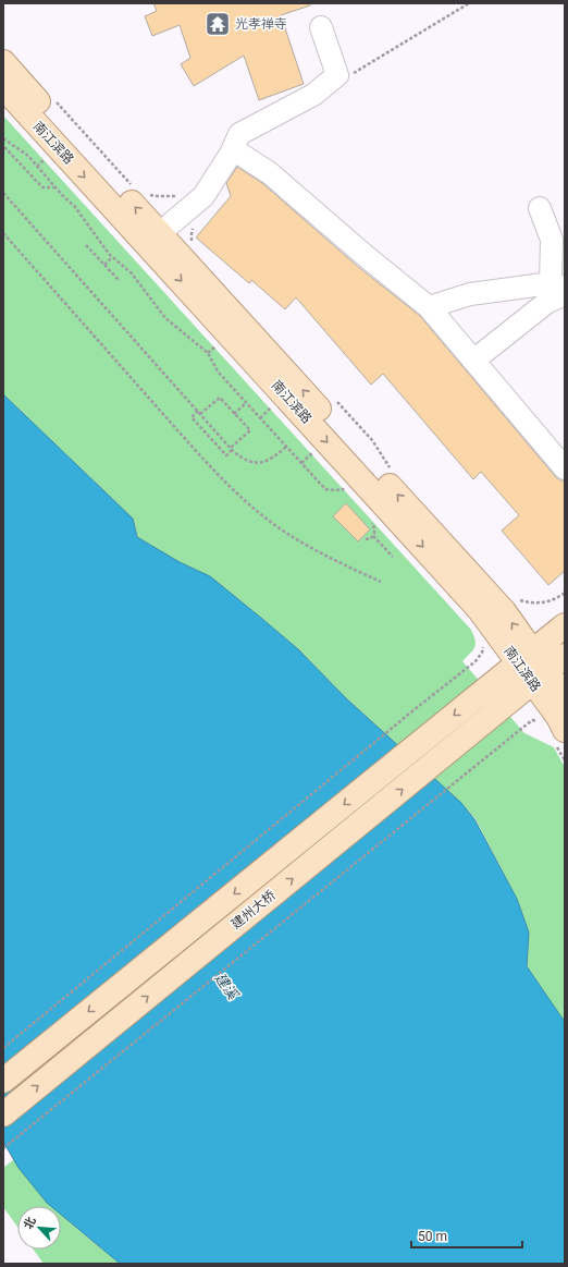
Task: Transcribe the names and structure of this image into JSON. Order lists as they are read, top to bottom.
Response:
{
  "streets": {
    "main road": ["南江滨路", "建州大桥"]
  },
  "crossings": [
    ["南江滨路", "建州大桥"]
  ],
  "water": ["建溪"],
  "places": {
    "temple": ["光孝禅寺"]
  },
  "scale_bar": "50 m",
  "north": "top left"
}
